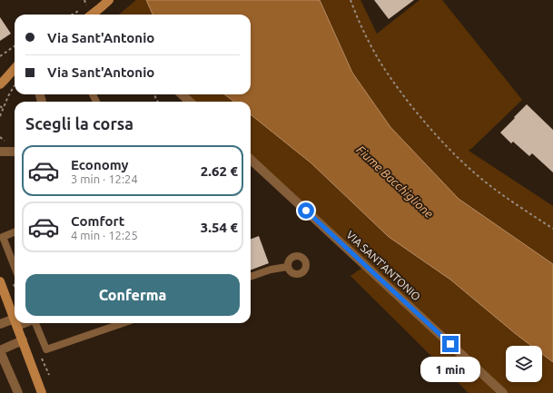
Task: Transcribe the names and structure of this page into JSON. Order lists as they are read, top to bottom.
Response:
{
  "streets": {
    "street": ["VIA SANT'ANTONIO"]
  },
  "water": ["Fiume Bacchiglione"],
  "page": {
    "banner": ["Via Sant'Antonio", "Via Sant'Antonio"],
    "heading": "Scegli la corsa",
    "list": [
      {
        "name": "Economy",
        "note": "3 min · 12:24",
        "value": "2.62 €"
      },
      {
        "name": "Comfort",
        "note": "4 min · 12:25",
        "value": "3.54 €"
      }
    ],
    "buttons": "Conferma",
    "bubble": "1 min"
  }
}
